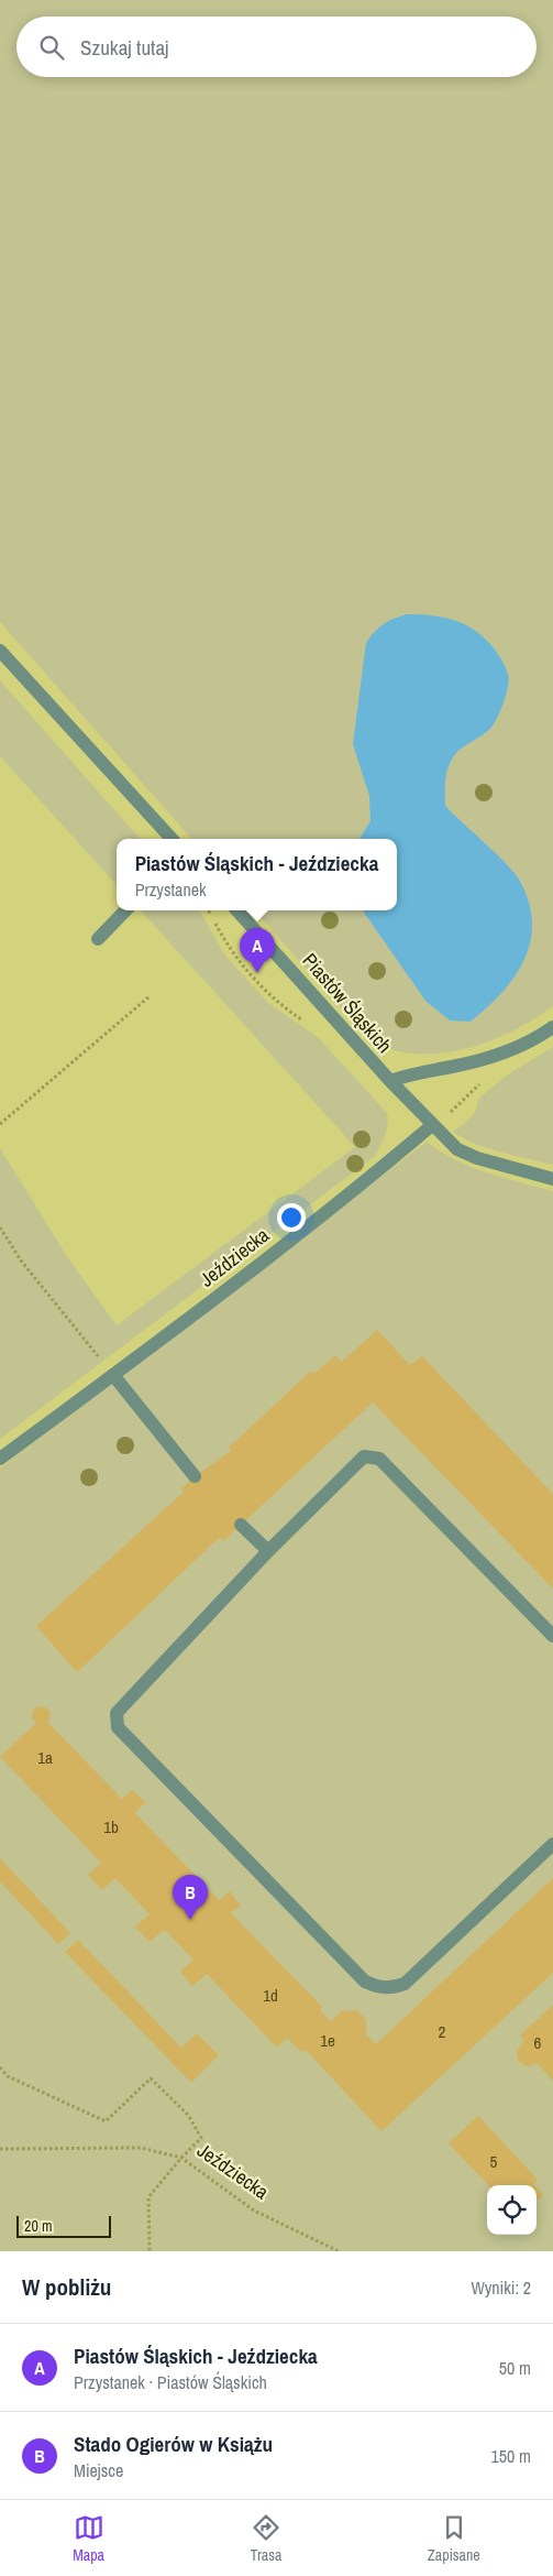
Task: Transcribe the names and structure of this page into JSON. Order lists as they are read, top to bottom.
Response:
{
  "streets": {
    "street": ["Piastów Śląskich", "Jeździecka"]
  },
  "crossings": [
    ["Piastów Śląskich", "Jeździecka"]
  ],
  "house_numbers": [
    "1a",
    "1b",
    "1d",
    "2",
    "1e",
    "6",
    "5"
  ],
  "scale_bar": "20 m",
  "page": {
    "search": "Szukaj tutaj",
    "popup": ["Piastów Śląskich - Jeździecka", "Przystanek"],
    "pins": ["A", "B"],
    "scale": "20 m",
    "heading": ["W pobliżu", "Wyniki: 2"],
    "list": [
      {
        "mark": "A",
        "name": "Piastów Śląskich - Jeździecka",
        "note": "Przystanek · Piastów Śląskich",
        "value": "50 m"
      },
      {
        "mark": "B",
        "name": "Stado Ogierów w Książu",
        "note": "Miejsce",
        "value": "150 m"
      }
    ],
    "nav": ["Mapa", "Trasa", "Zapisane"]
  }
}
